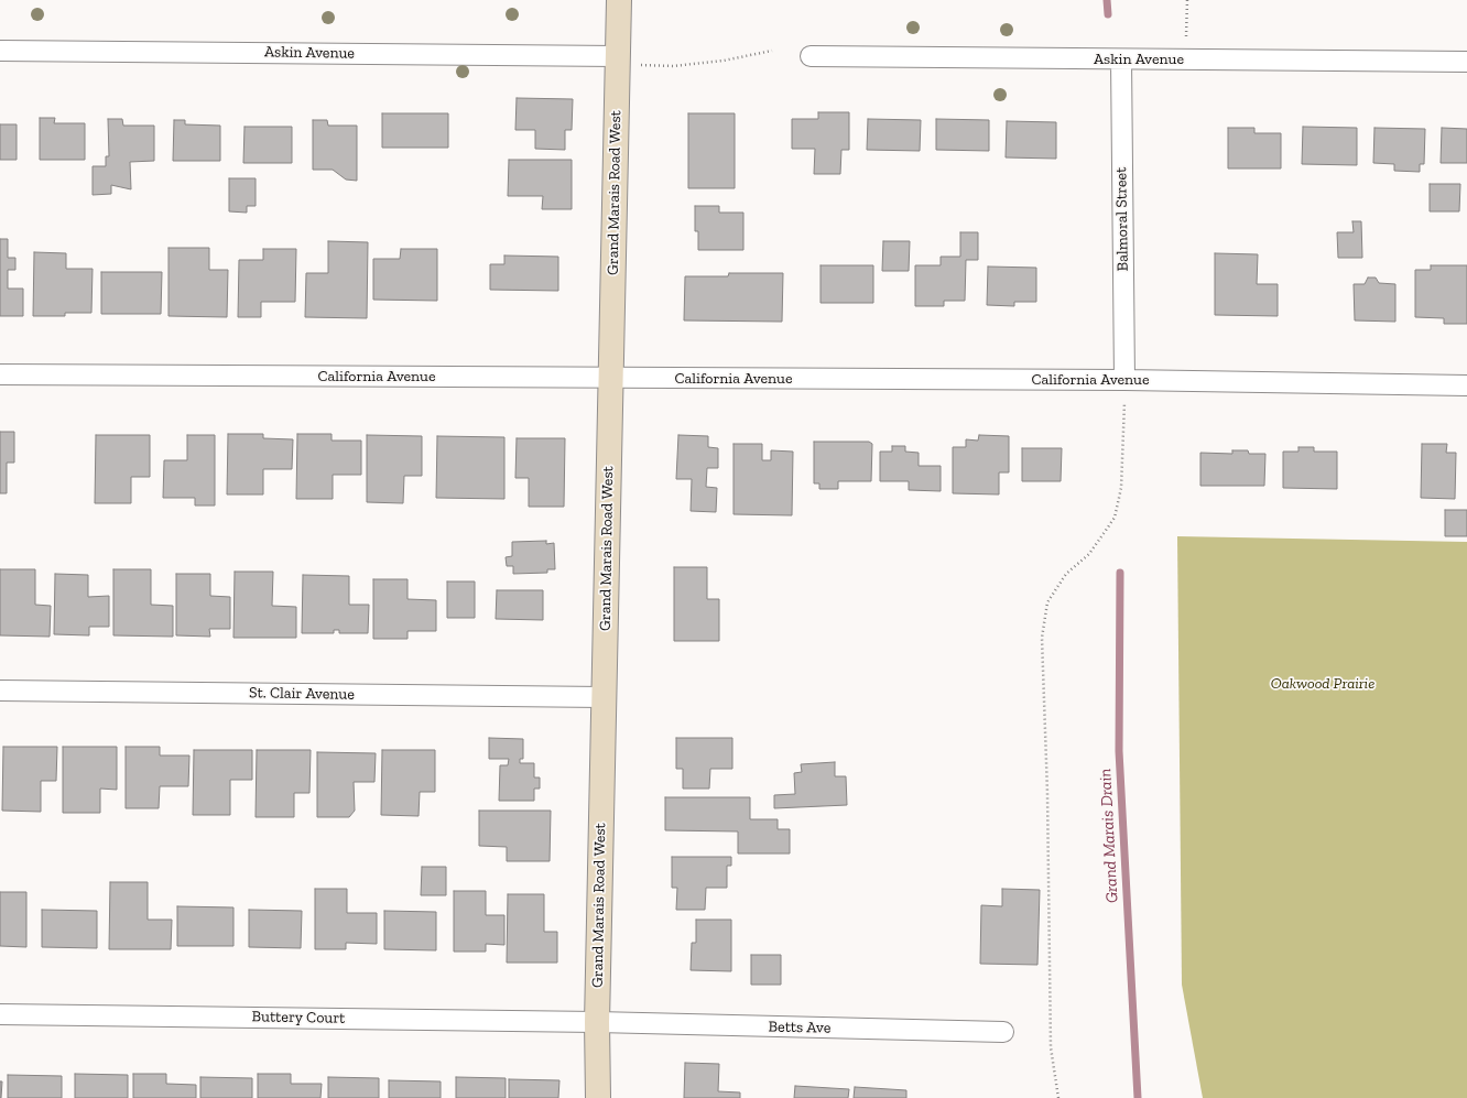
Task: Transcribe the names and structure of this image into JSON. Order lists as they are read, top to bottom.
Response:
{
  "streets": {
    "street": [
      "Askin Avenue",
      "Grand Marais Road West",
      "Balmoral Street",
      "California Avenue",
      "St. Clair Avenue",
      "Buttery Court",
      "Betts Ave"
    ]
  },
  "crossings": [
    ["Askin Avenue", "Grand Marais Road West"],
    ["Askin Avenue", "Balmoral Street"],
    ["Grand Marais Road West", "California Avenue"],
    ["Grand Marais Road West", "St. Clair Avenue"],
    ["Grand Marais Road West", "Buttery Court"],
    ["Grand Marais Road West", "Betts Ave"],
    ["Balmoral Street", "California Avenue"],
    ["Buttery Court", "Betts Ave"]
  ],
  "water": ["Grand Marais Drain"],
  "parks": ["Oakwood Prairie"]
}
